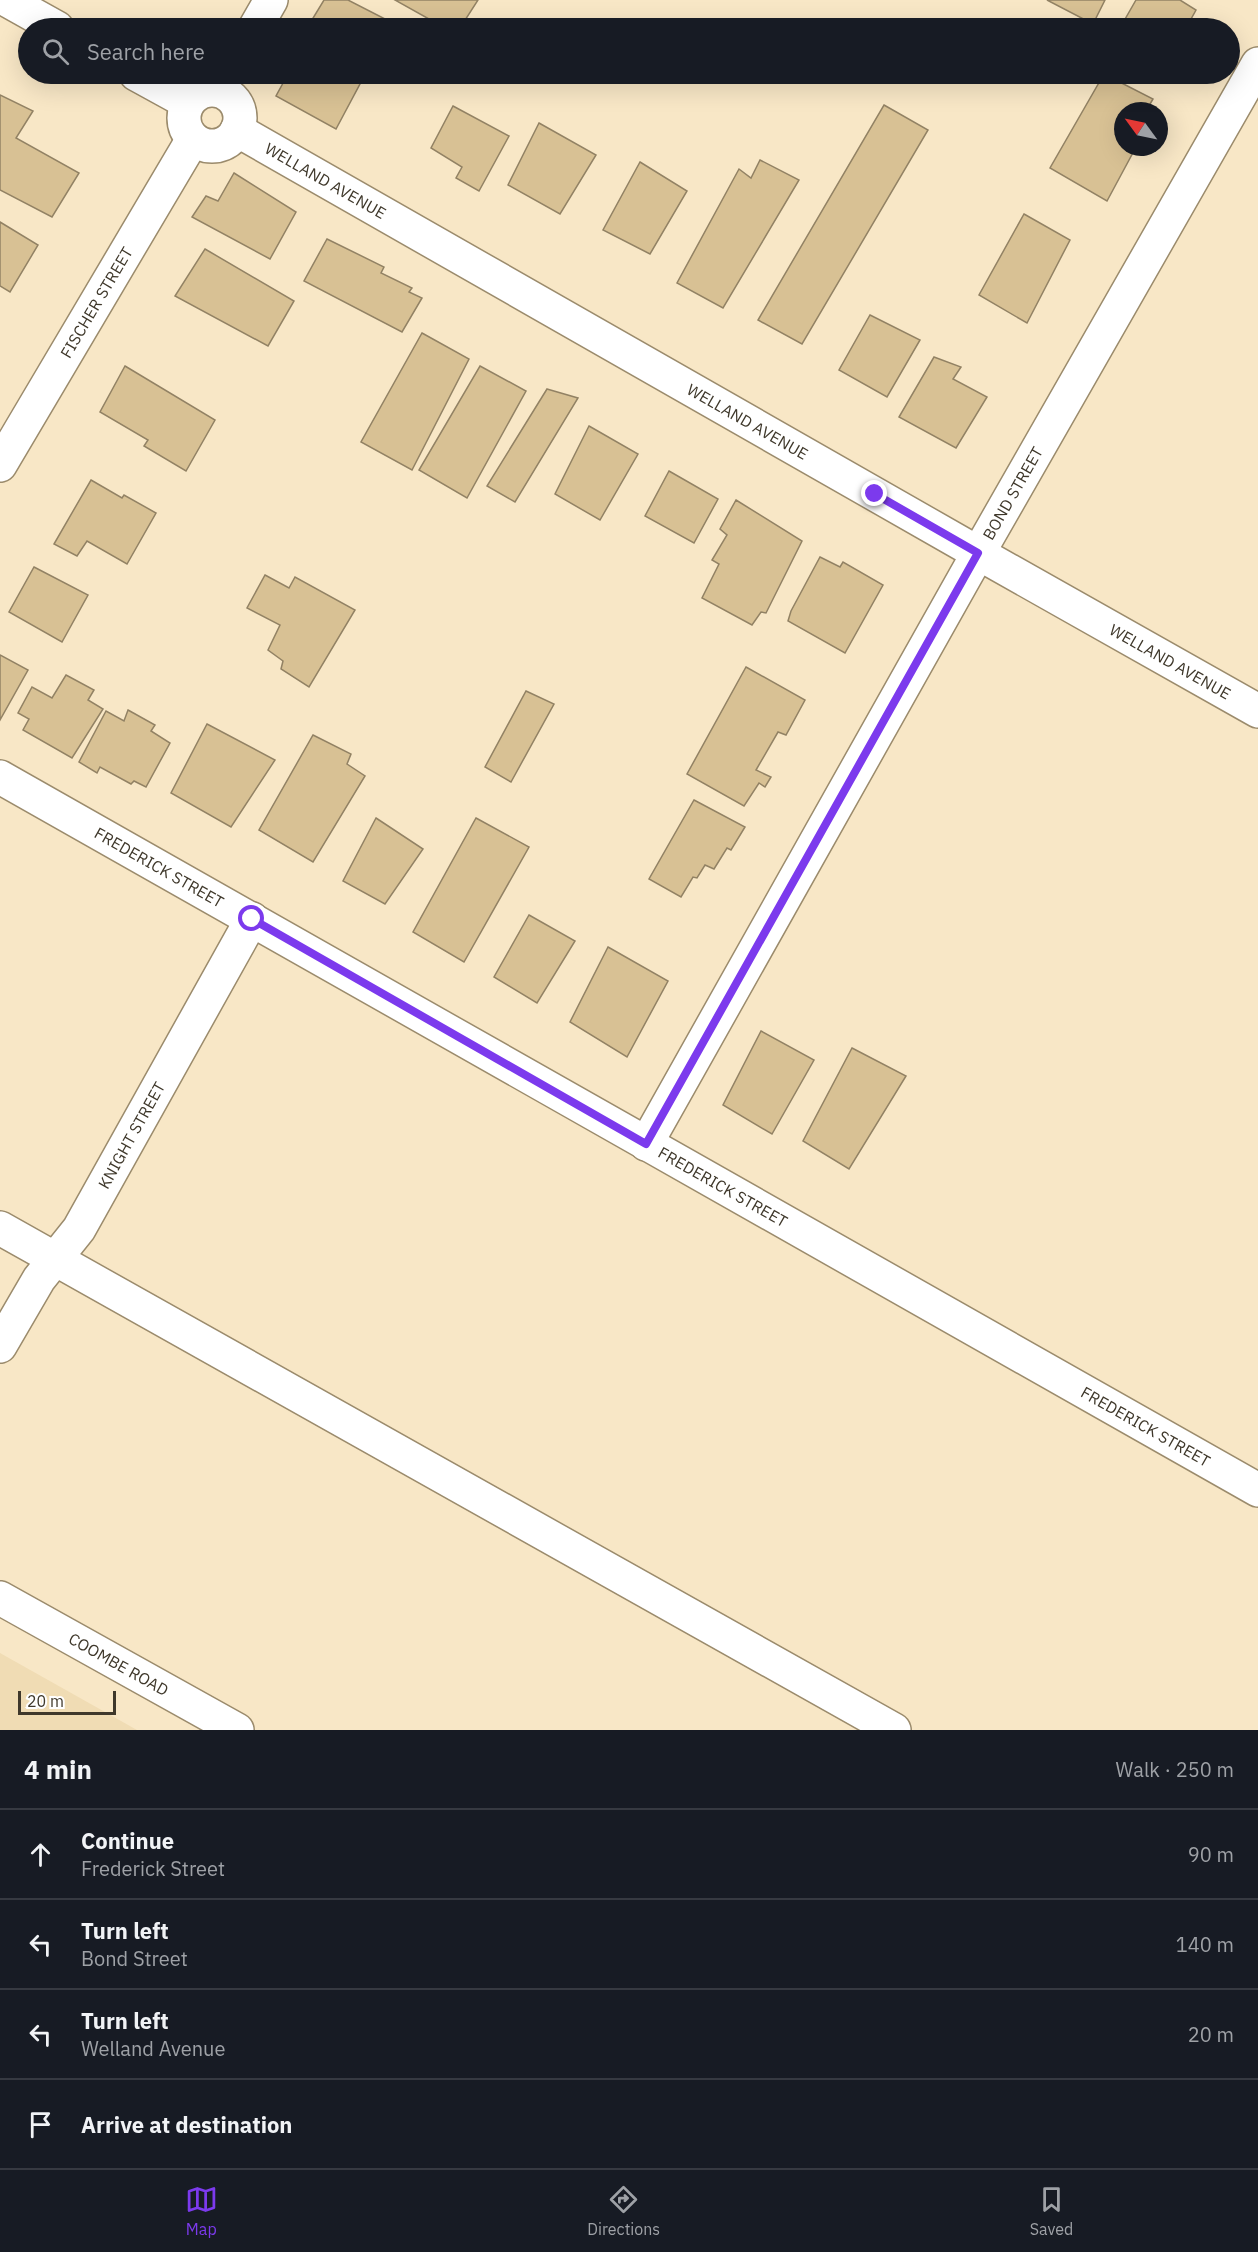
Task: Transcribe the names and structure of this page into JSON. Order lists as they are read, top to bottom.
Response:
{
  "streets": {
    "street": [
      "WELLAND AVENUE",
      "FISCHER STREET",
      "BOND STREET",
      "FREDERICK STREET",
      "KNIGHT STREET",
      "COOMBE ROAD"
    ]
  },
  "crossings": [
    ["WELLAND AVENUE", "BOND STREET"],
    ["BOND STREET", "FREDERICK STREET"],
    ["FREDERICK STREET", "KNIGHT STREET"]
  ],
  "scale_bar": "20 m",
  "north": "top left",
  "page": {
    "search": "Search here",
    "scale": "20 m",
    "heading": ["4 min", "Walk · 250 m"],
    "list": [
      ["Continue", "Frederick Street", "90 m"],
      ["Turn left", "Bond Street", "140 m"],
      ["Turn left", "Welland Avenue", "20 m"],
      "Arrive at destination"
    ],
    "nav": ["Map", "Directions", "Saved"]
  }
}
